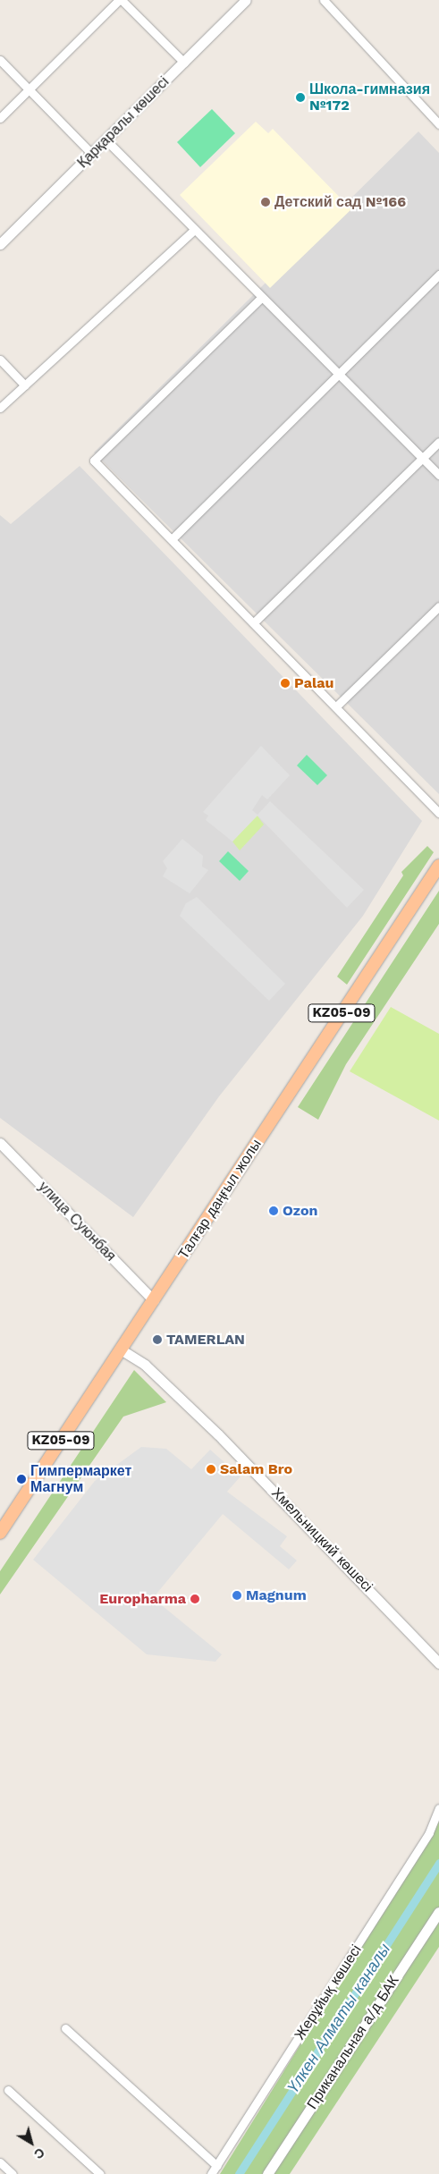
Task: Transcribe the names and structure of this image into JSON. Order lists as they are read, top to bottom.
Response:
{
  "streets": {
    "main road": ["KZ05-09", "Талғар даңғыл жолы"],
    "street": [
      "Қарқаралы көшесі",
      "улица Суюнбая",
      "Хмельницкий көшесі",
      "Жерұйық көшесі",
      "Приканальная а/д БАК"
    ]
  },
  "crossings": [
    ["Талғар даңғыл жолы", "улица Суюнбая"],
    ["Талғар даңғыл жолы", "Хмельницкий көшесі"]
  ],
  "water": ["Үлкен Алматы каналы"],
  "places": [
    "Школа-гимназия №172",
    "Детский сад №166",
    "Palau",
    "Ozon",
    "TAMERLAN",
    "Salam Bro",
    "Гимпермаркет Магнум",
    "Magnum",
    "Europharma"
  ],
  "north": "bottom right"
}
